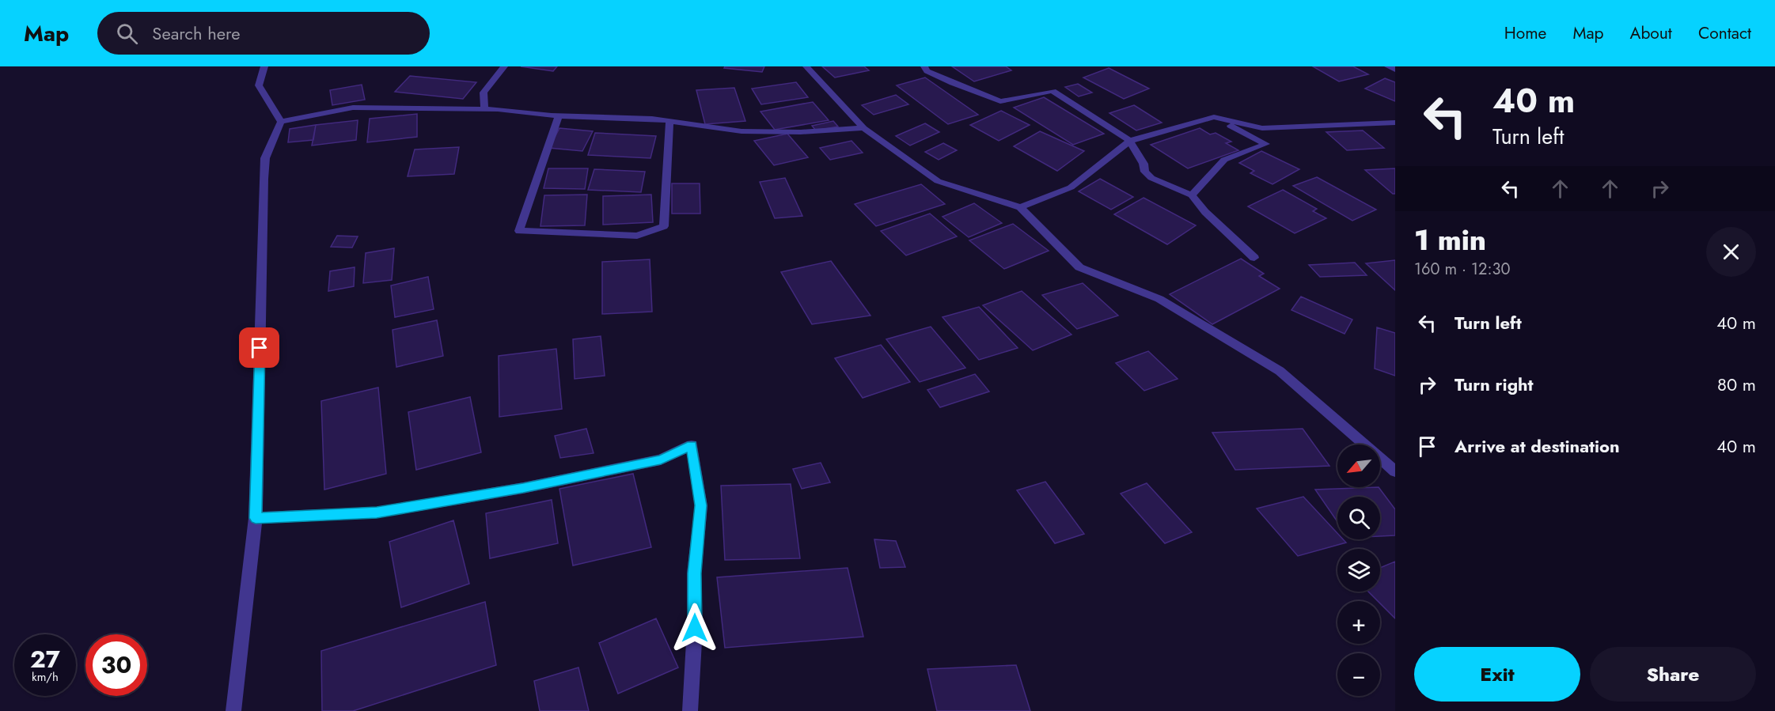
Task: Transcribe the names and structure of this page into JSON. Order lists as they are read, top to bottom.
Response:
{
  "north": "bottom left",
  "page": {
    "header": "Map",
    "search": "Search here",
    "nav": [
      "Home",
      "Map",
      "About",
      "Contact"
    ],
    "turn": ["40 m", "Turn left"],
    "heading": ["1 min", "160 m · 12:30"],
    "list": [
      {
        "name": "Turn left",
        "value": "40 m"
      },
      {
        "name": "Turn right",
        "value": "80 m"
      },
      {
        "name": "Arrive at destination",
        "value": "40 m"
      }
    ],
    "map_buttons": ["+", "−"],
    "speed": "27 km/h",
    "limit": "30",
    "buttons": ["Exit", "Share"]
  }
}
